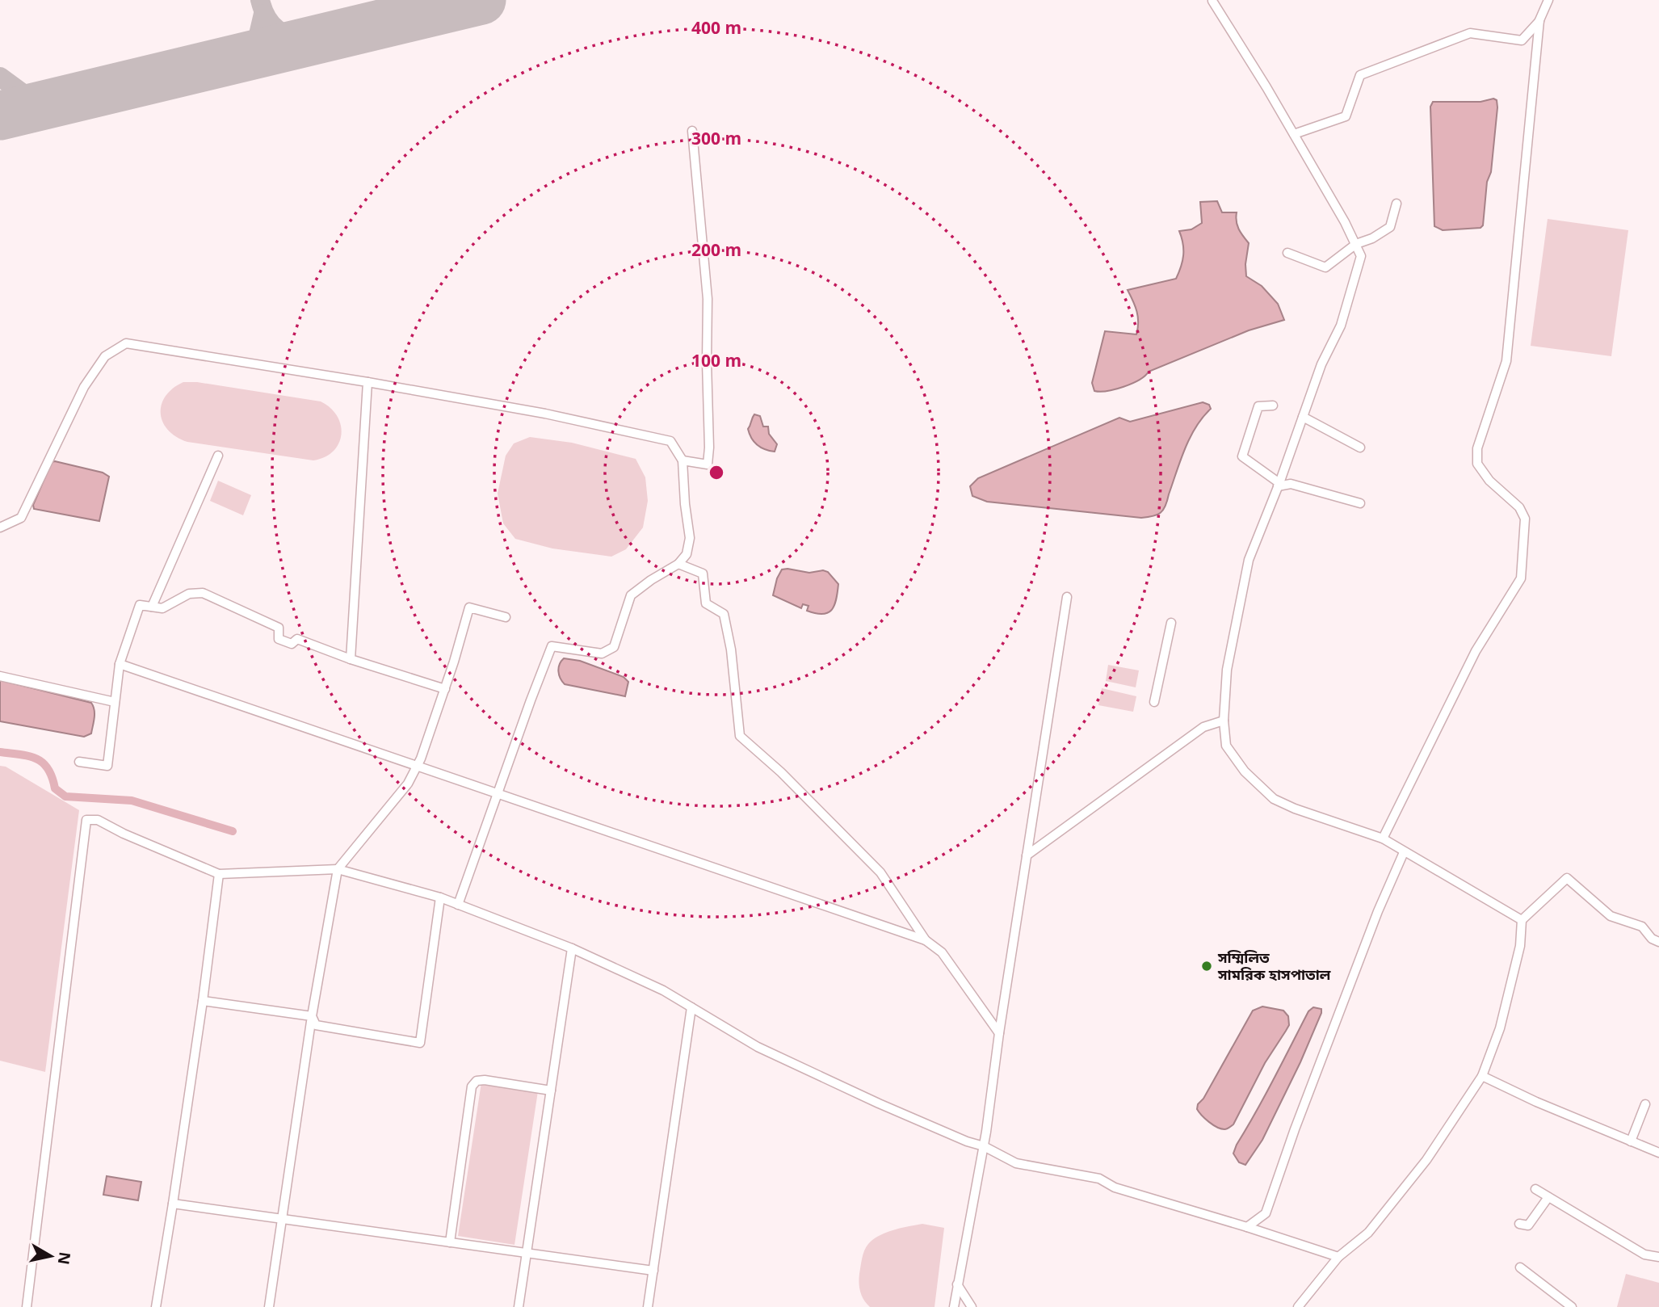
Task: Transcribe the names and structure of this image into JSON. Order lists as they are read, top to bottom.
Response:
{
  "places": ["সম্মিলিত সামরিক হাসপাতাল"],
  "north": "right",
  "rings": [
    "400 m",
    "300 m",
    "200 m",
    "100 m"
  ]
}
